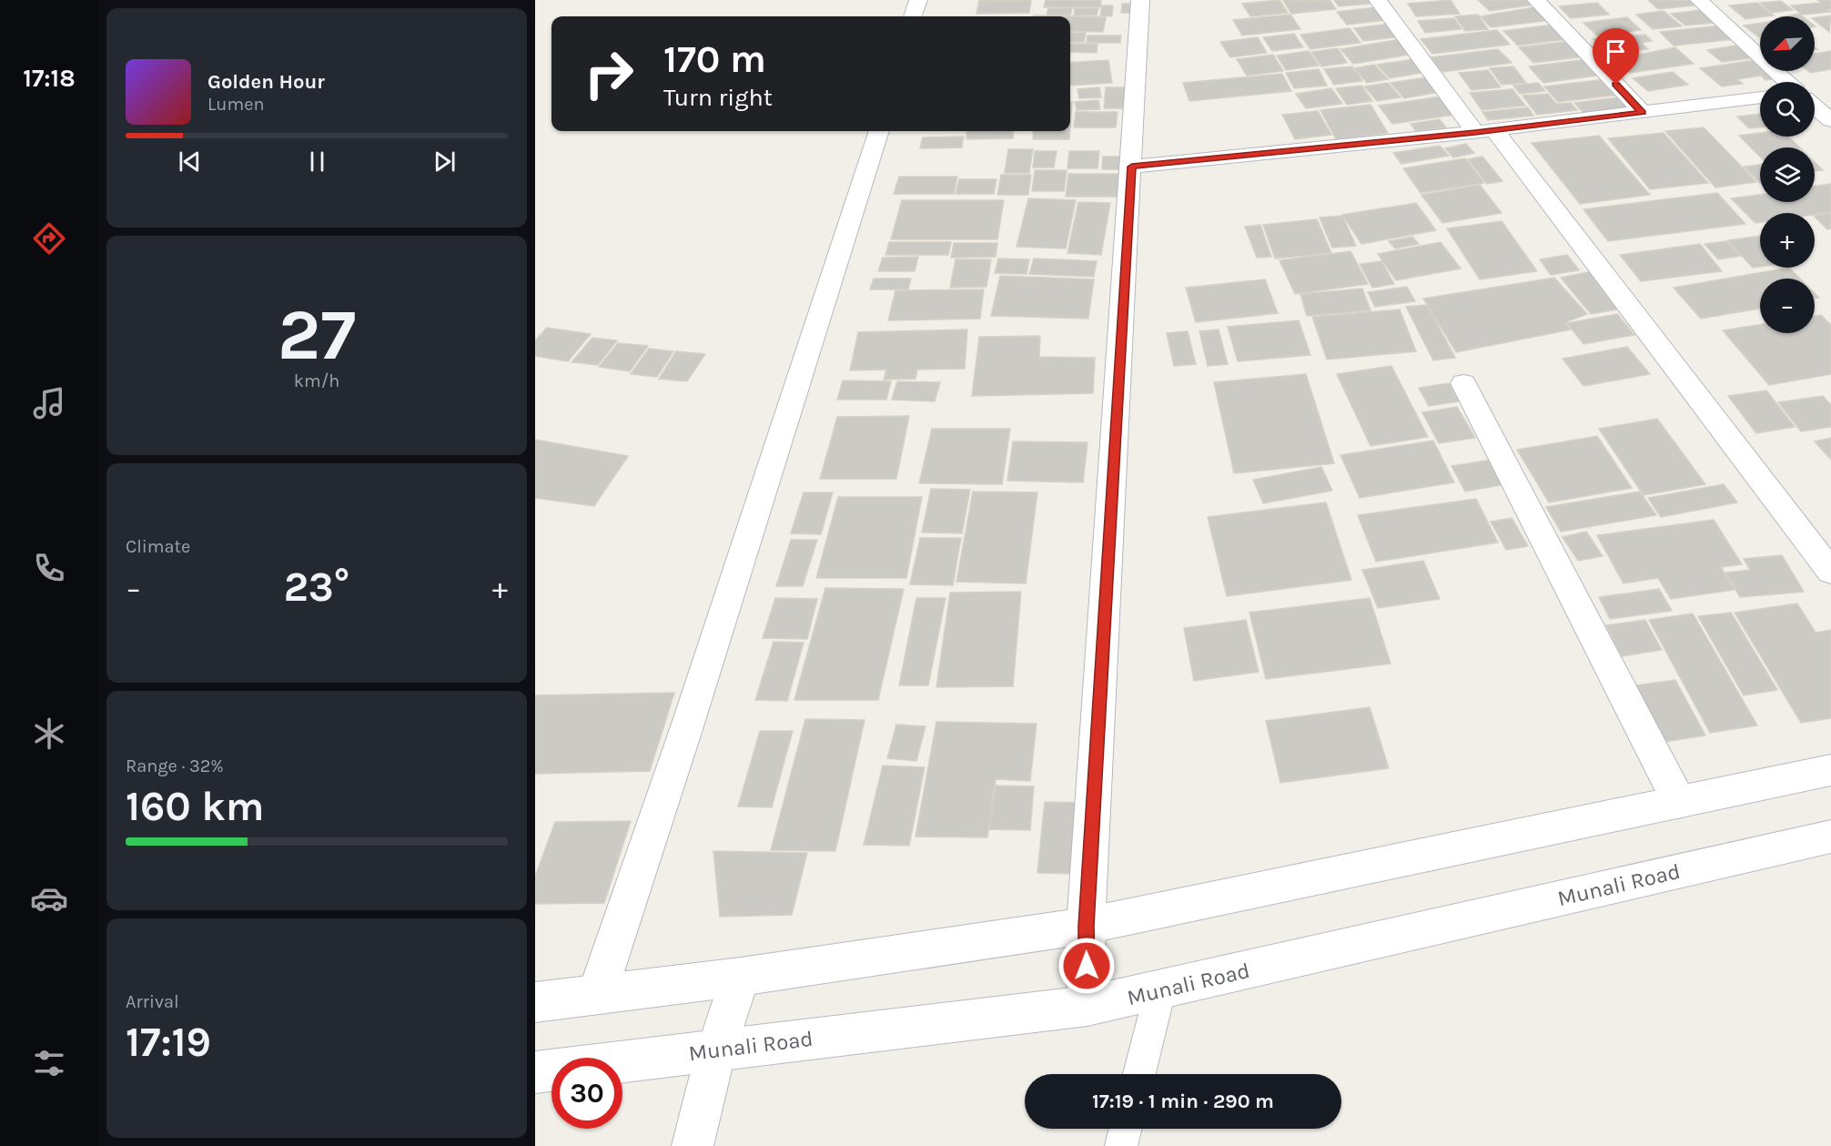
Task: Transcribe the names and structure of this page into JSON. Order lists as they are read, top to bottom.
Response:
{
  "streets": {
    "street": ["Munali Road"]
  },
  "north": "bottom left",
  "page": {
    "tabs": "17:18",
    "map_buttons": ["+", "−"],
    "turn": ["170 m", "Turn right"],
    "song": ["Golden Hour", "Lumen"],
    "tile": [
      ["27", "km/h"],
      "Climate",
      ["Range · 32%", "160 km"],
      ["Arrival", "17:19"]
    ],
    "heat": ["−", "23°", "+"],
    "limit": "30",
    "trip": "17:19 · 1 min · 290 m"
  }
}
